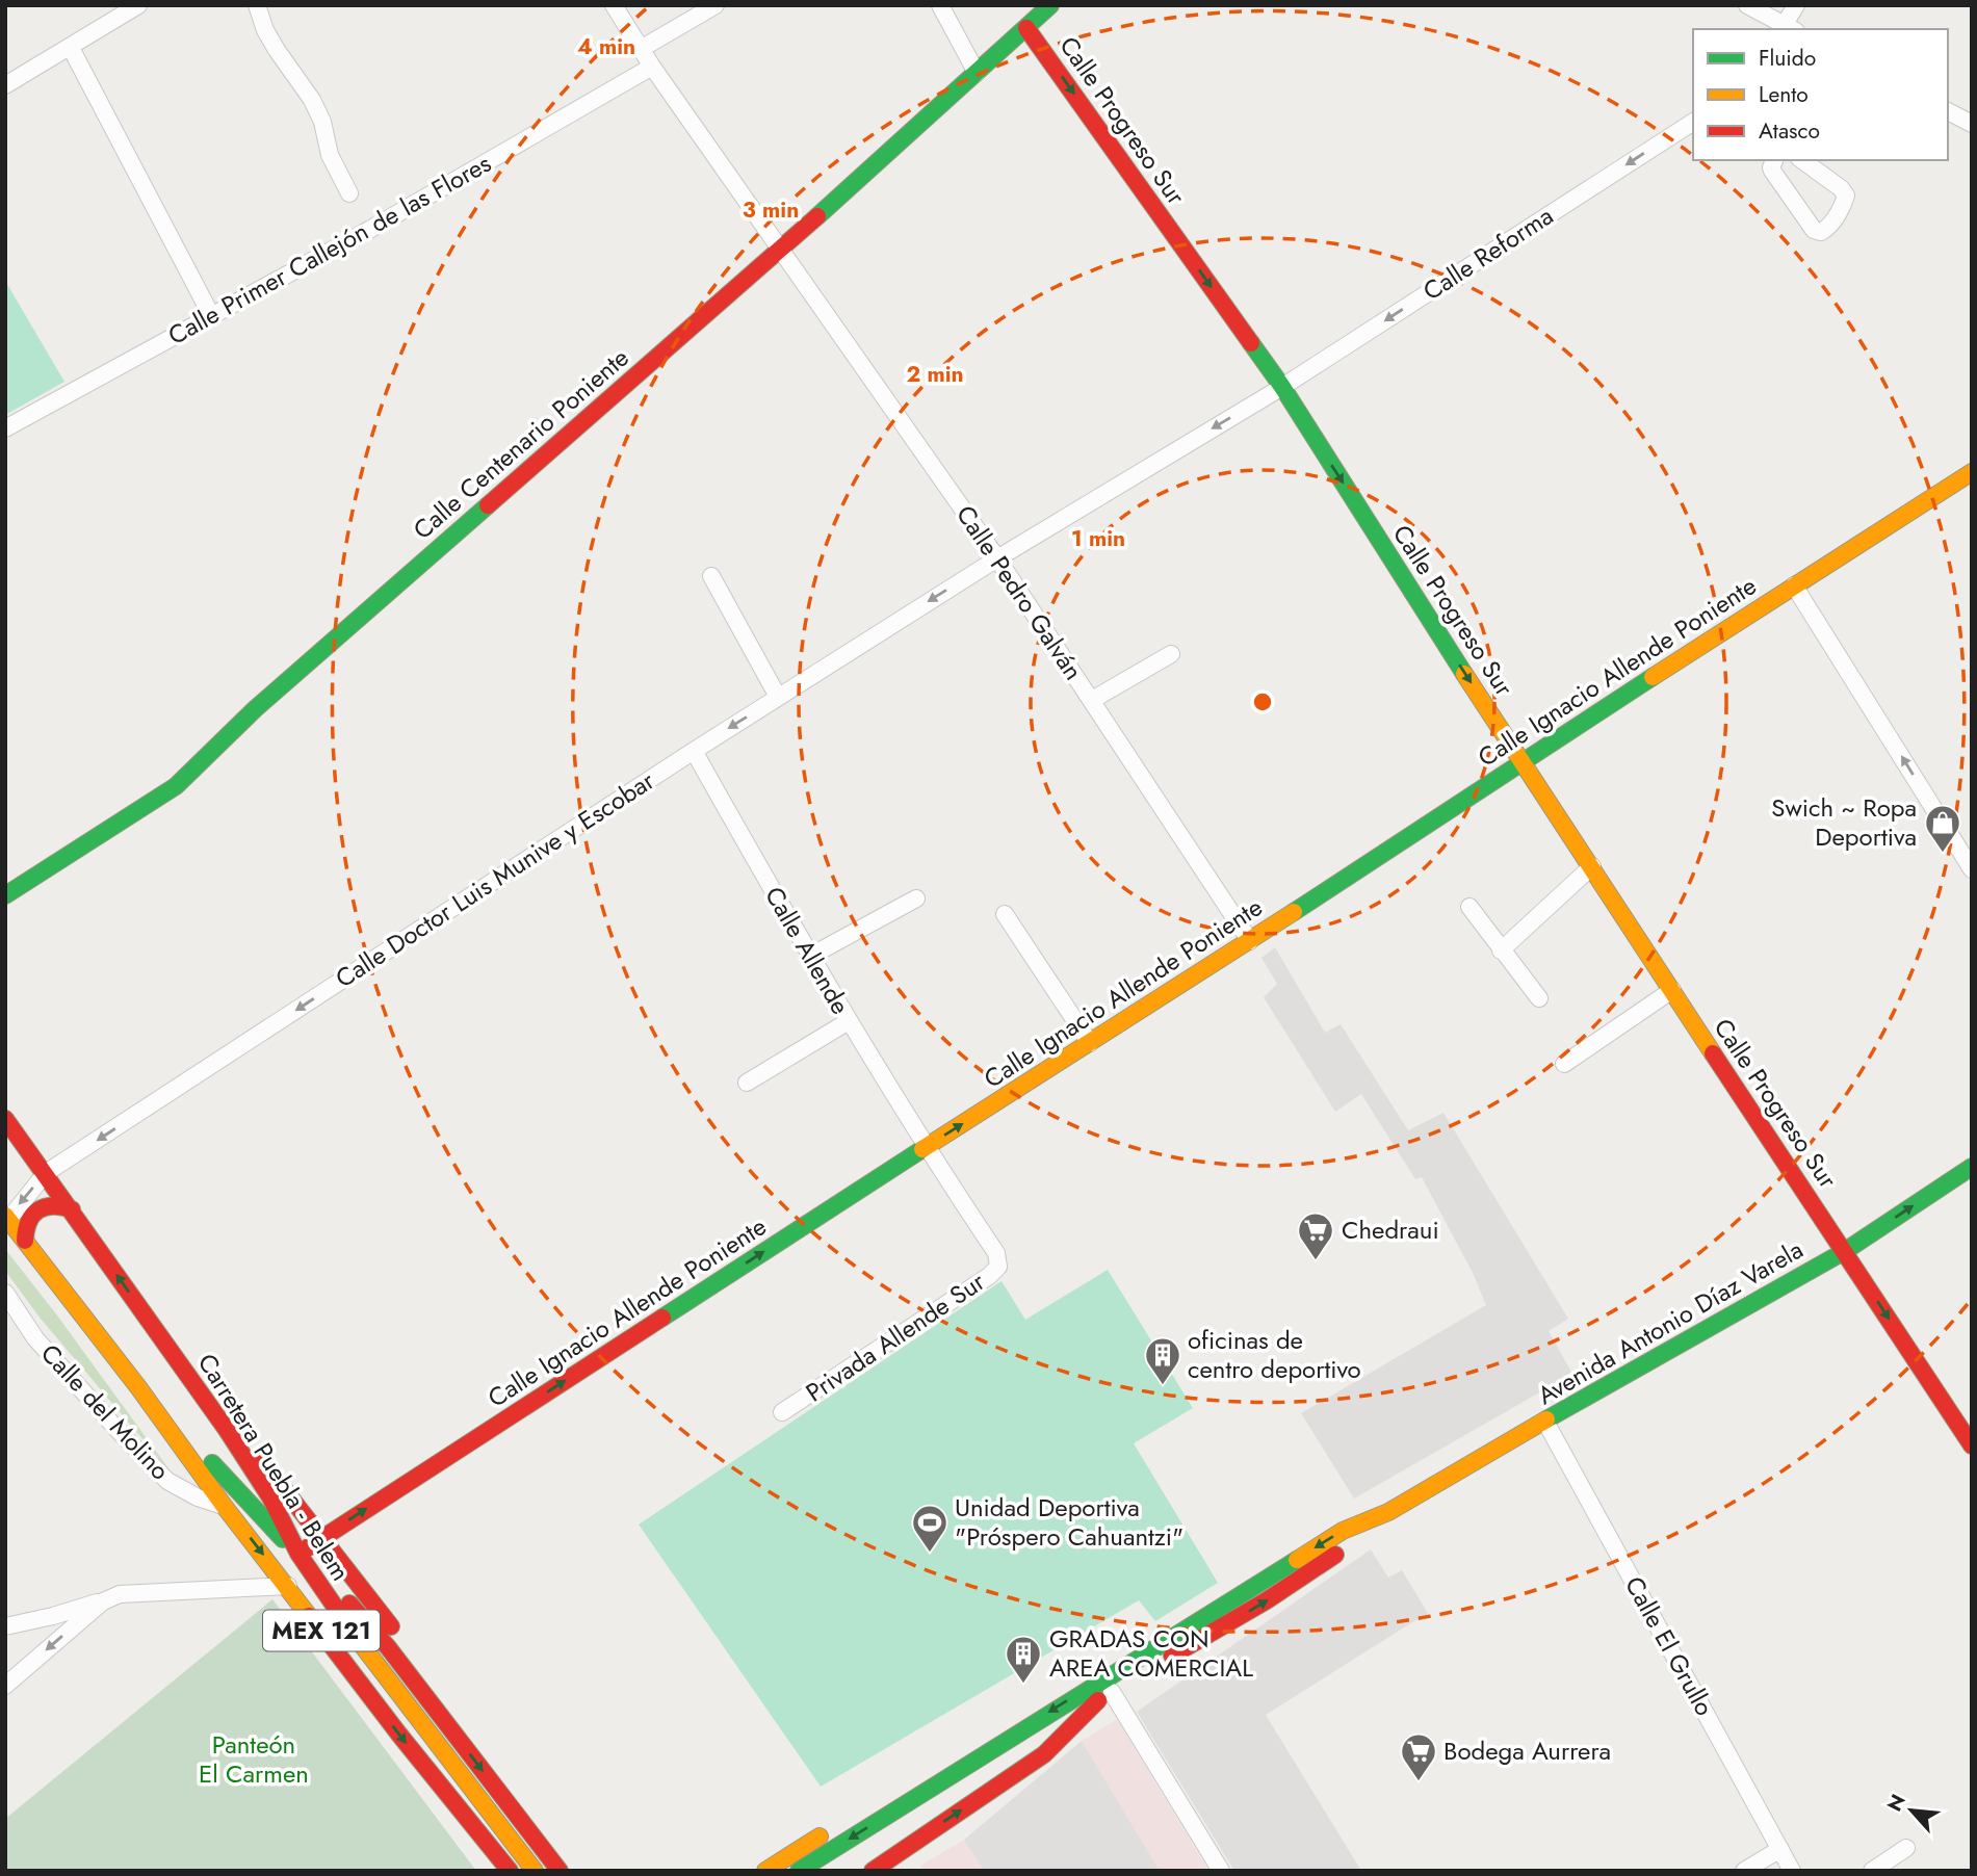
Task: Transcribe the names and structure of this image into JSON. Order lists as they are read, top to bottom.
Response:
{
  "streets": {
    "main road": [
      "Calle Progreso Sur",
      "Calle Centenario Poniente",
      "Calle Ignacio Allende Poniente",
      "Avenida Antonio Díaz Varela",
      "Carretera Puebla - Belem",
      "MEX 121"
    ],
    "street": [
      "Calle Primer Callejón de las Flores",
      "Calle Reforma",
      "Calle Pedro Galván",
      "Calle Doctor Luis Munive y Escobar",
      "Calle Allende",
      "Privada Allende Sur",
      "Calle del Molino",
      "Calle El Grullo"
    ]
  },
  "crossings": [
    ["Calle Progreso Sur", "Calle Reforma"],
    ["Calle Progreso Sur", "Calle Centenario Poniente"],
    ["Calle Progreso Sur", "Calle Ignacio Allende Poniente"],
    ["Calle Progreso Sur", "Avenida Antonio Díaz Varela"],
    ["Calle Primer Callejón de las Flores", "Calle Pedro Galván"],
    ["Calle Reforma", "Calle Pedro Galván"],
    ["Calle Reforma", "Calle Doctor Luis Munive y Escobar"],
    ["Calle Centenario Poniente", "Calle Pedro Galván"],
    ["Calle Pedro Galván", "Calle Ignacio Allende Poniente"],
    ["Calle Pedro Galván", "Calle Doctor Luis Munive y Escobar"],
    ["Calle Ignacio Allende Poniente", "Calle Allende"],
    ["Calle Ignacio Allende Poniente", "Privada Allende Sur"],
    ["Calle Ignacio Allende Poniente", "Carretera Puebla - Belem"],
    ["Calle Doctor Luis Munive y Escobar", "Calle Allende"],
    ["Calle Doctor Luis Munive y Escobar", "Carretera Puebla - Belem"],
    ["Calle Allende", "Privada Allende Sur"],
    ["Avenida Antonio Díaz Varela", "Calle El Grullo"],
    ["Calle del Molino", "Carretera Puebla - Belem"]
  ],
  "one_way": [
    "Calle Progreso Sur",
    "Calle Reforma",
    "Calle Ignacio Allende Poniente",
    "Calle Doctor Luis Munive y Escobar"
  ],
  "parks": ["Panteón El Carmen"],
  "places": {
    "shop": ["Swich ~ Ropa Deportiva"],
    "supermarket": ["Chedraui", "Bodega Aurrera"],
    "building": ["oficinas de centro deportivo", "GRADAS CON AREA COMERCIAL"],
    "sports": ["Unidad Deportiva \"Próspero Cahuantzi\""]
  },
  "legend": ["Fluido", "Lento", "Atasco"],
  "north": "top left",
  "rings": [
    "4 min",
    "3 min",
    "2 min",
    "1 min"
  ]
}
